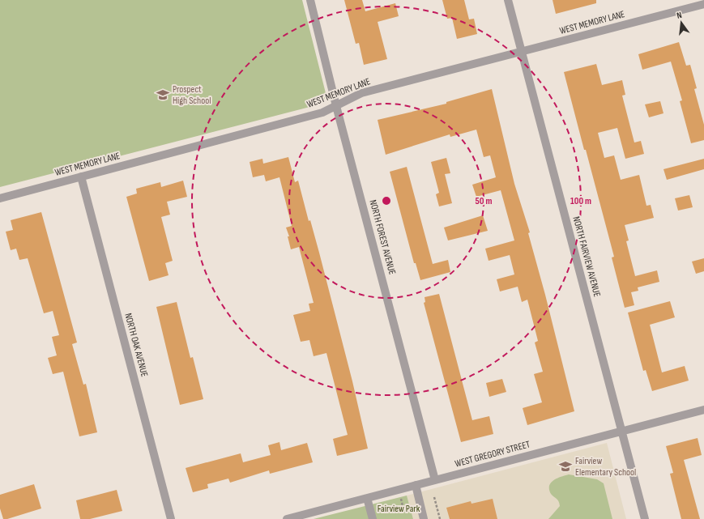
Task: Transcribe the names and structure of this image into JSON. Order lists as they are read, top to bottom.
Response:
{
  "streets": {
    "street": [
      "WEST MEMORY LANE",
      "NORTH FOREST AVENUE",
      "NORTH FAIRVIEW AVENUE",
      "NORTH OAK AVENUE",
      "WEST GREGORY STREET"
    ]
  },
  "crossings": [
    ["WEST MEMORY LANE", "NORTH FOREST AVENUE"],
    ["WEST MEMORY LANE", "NORTH FAIRVIEW AVENUE"],
    ["WEST MEMORY LANE", "NORTH OAK AVENUE"],
    ["NORTH FOREST AVENUE", "WEST GREGORY STREET"],
    ["NORTH FAIRVIEW AVENUE", "WEST GREGORY STREET"]
  ],
  "parks": ["Fairview Park"],
  "places": {
    "school or university": ["Prospect High School", "Fairview Elementary School"]
  },
  "north": "top",
  "rings": ["50 m", "100 m"]
}
